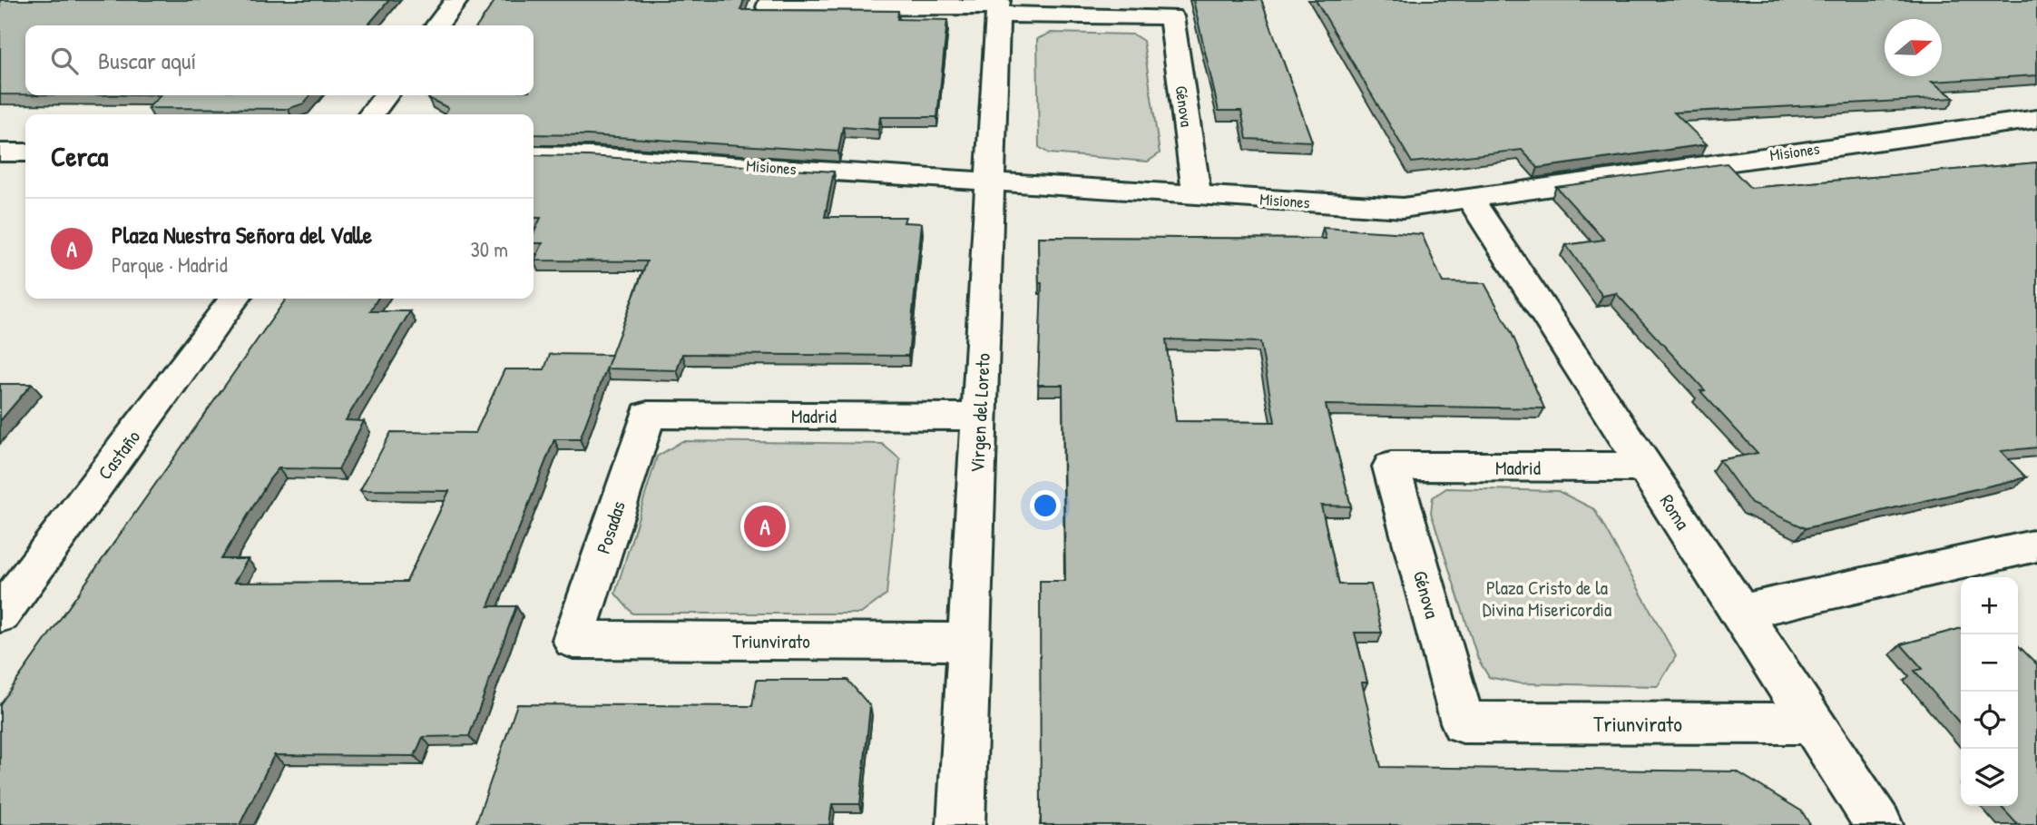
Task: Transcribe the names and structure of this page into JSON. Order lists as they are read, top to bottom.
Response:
{
  "streets": {
    "street": [
      "Génova",
      "Misiones",
      "Virgen del Loreto",
      "Madrid",
      "Castaño",
      "Roma",
      "Posadas",
      "Triunvirato"
    ]
  },
  "crossings": [
    ["Génova", "Misiones"],
    ["Génova", "Virgen del Loreto"],
    ["Génova", "Madrid"],
    ["Génova", "Triunvirato"],
    ["Misiones", "Virgen del Loreto"],
    ["Misiones", "Roma"],
    ["Virgen del Loreto", "Madrid"],
    ["Virgen del Loreto", "Triunvirato"],
    ["Madrid", "Roma"],
    ["Madrid", "Posadas"],
    ["Roma", "Triunvirato"],
    ["Posadas", "Triunvirato"]
  ],
  "parks": ["Plaza Cristo de la Divina Misericordia"],
  "north": "right",
  "page": {
    "search": "Buscar aquí",
    "heading": "Cerca",
    "list": [
      {
        "mark": "A",
        "name": "Plaza Nuestra Señora del Valle",
        "note": "Parque · Madrid",
        "value": "30 m"
      }
    ],
    "pins": "A",
    "map_buttons": ["+", "−"]
  }
}
